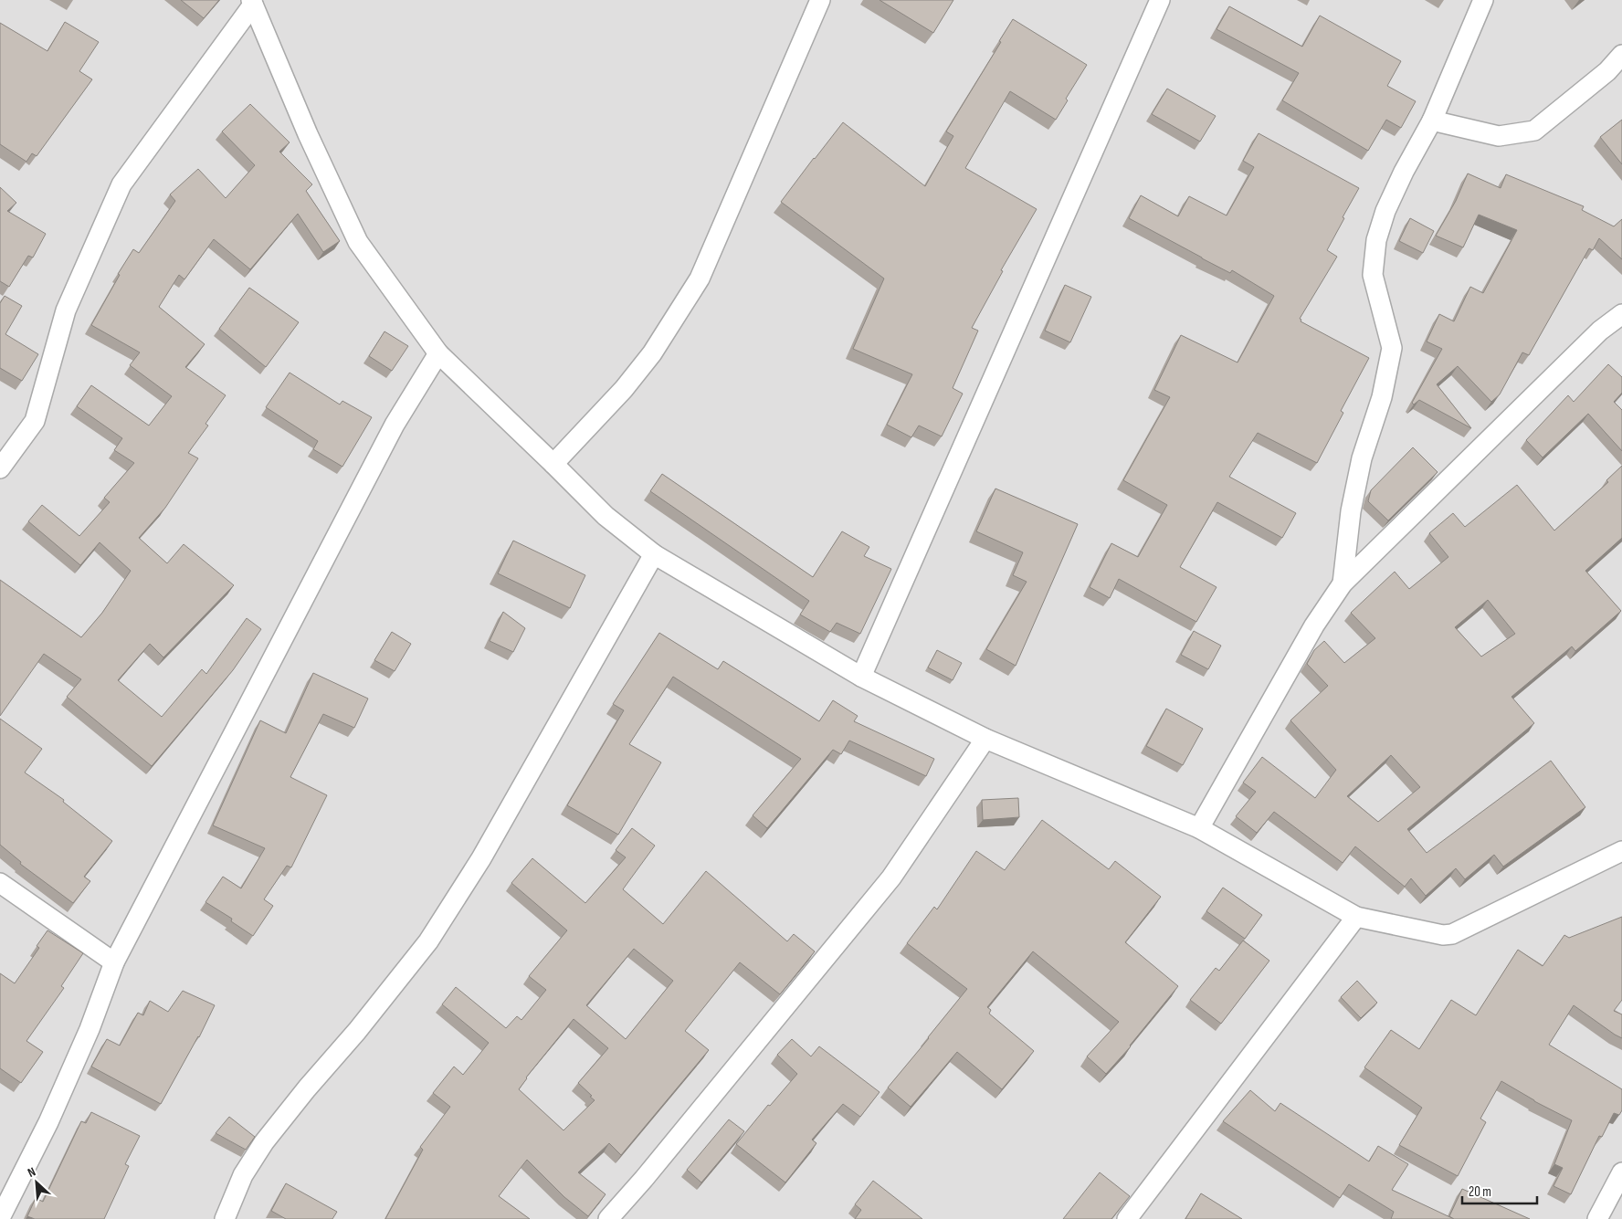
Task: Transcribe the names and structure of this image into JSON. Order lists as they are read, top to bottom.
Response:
{
  "scale_bar": "20 m",
  "north": "top left"
}
